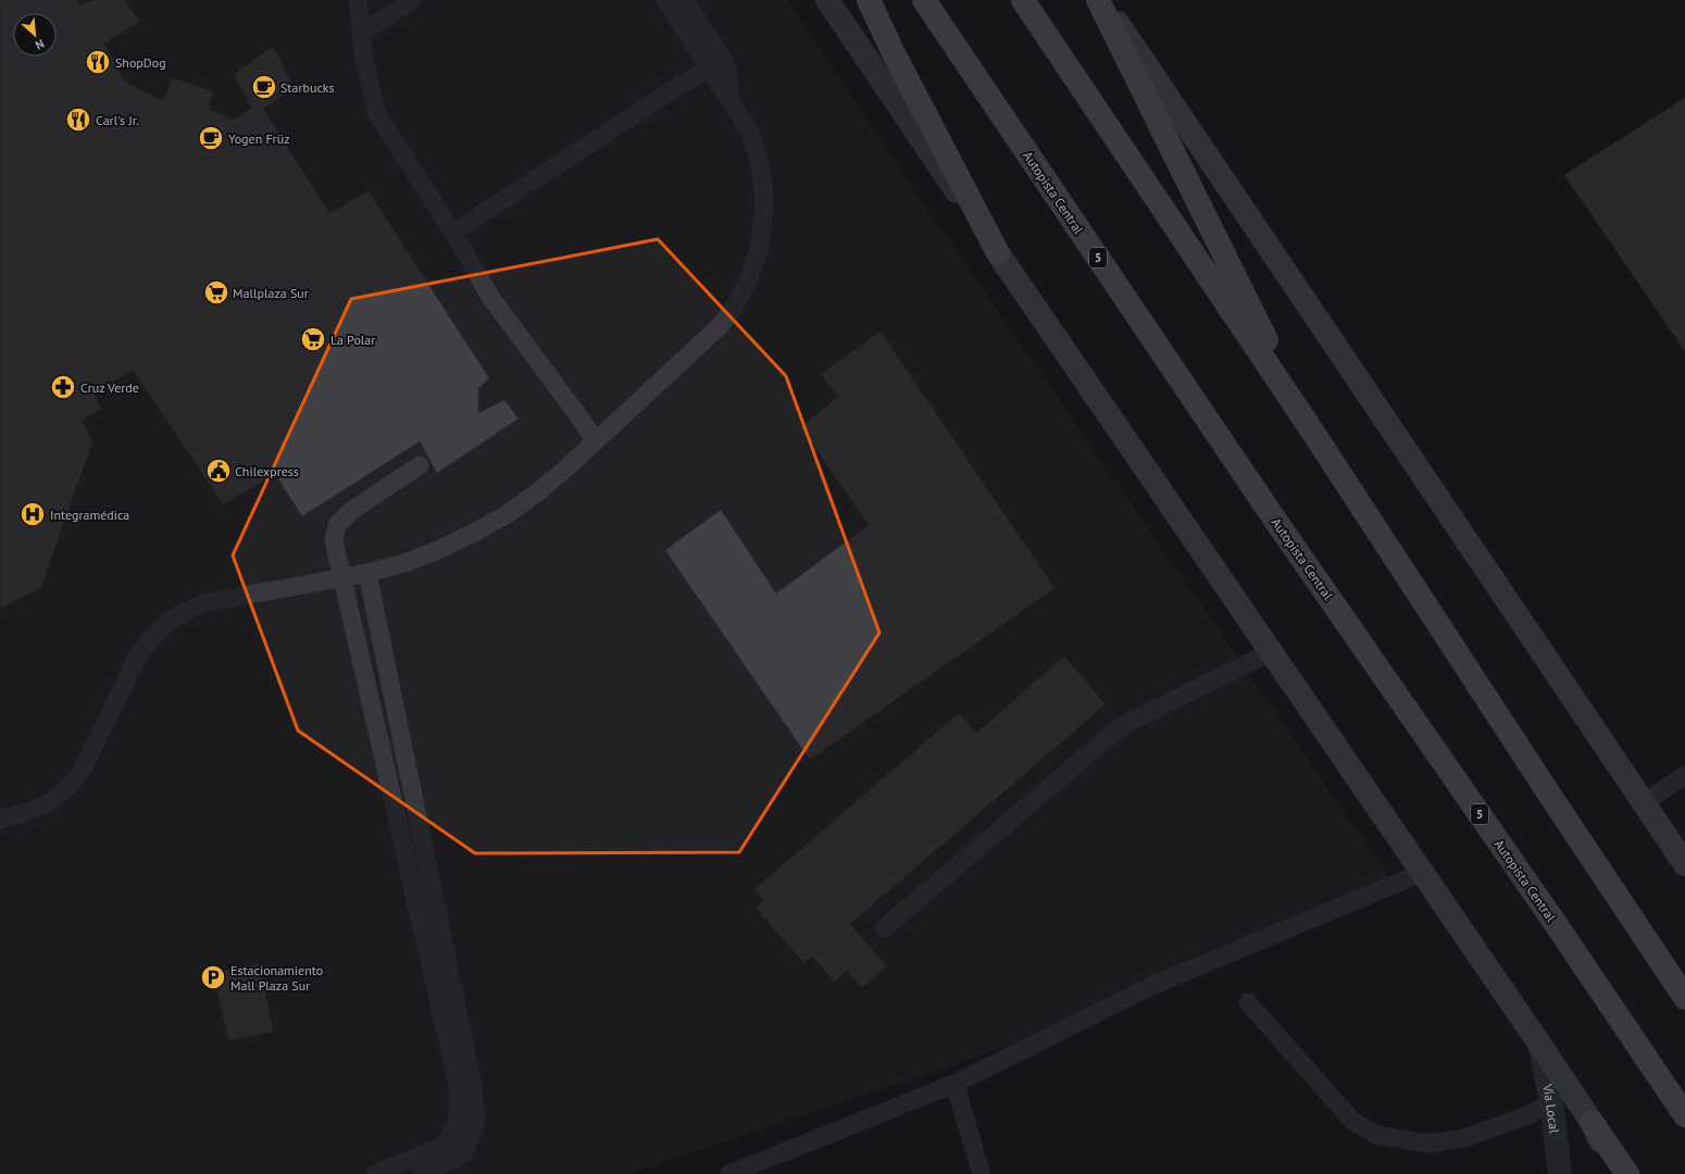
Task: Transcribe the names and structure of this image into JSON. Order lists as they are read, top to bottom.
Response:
{
  "streets": {
    "highway": ["Autopista Central", "5"],
    "street": ["Vía Local"]
  },
  "places": {
    "restaurant": ["ShopDog", "Carl's Jr."],
    "cafe": ["Starbucks", "Yogen Früz"],
    "supermarket": ["Mallplaza Sur", "La Polar"],
    "pharmacy": ["Cruz Verde"],
    "public building": ["Chilexpress"],
    "hospital": ["Integramédica"],
    "parking": ["Estacionamiento Mall Plaza Sur"]
  },
  "north": "bottom right"
}
